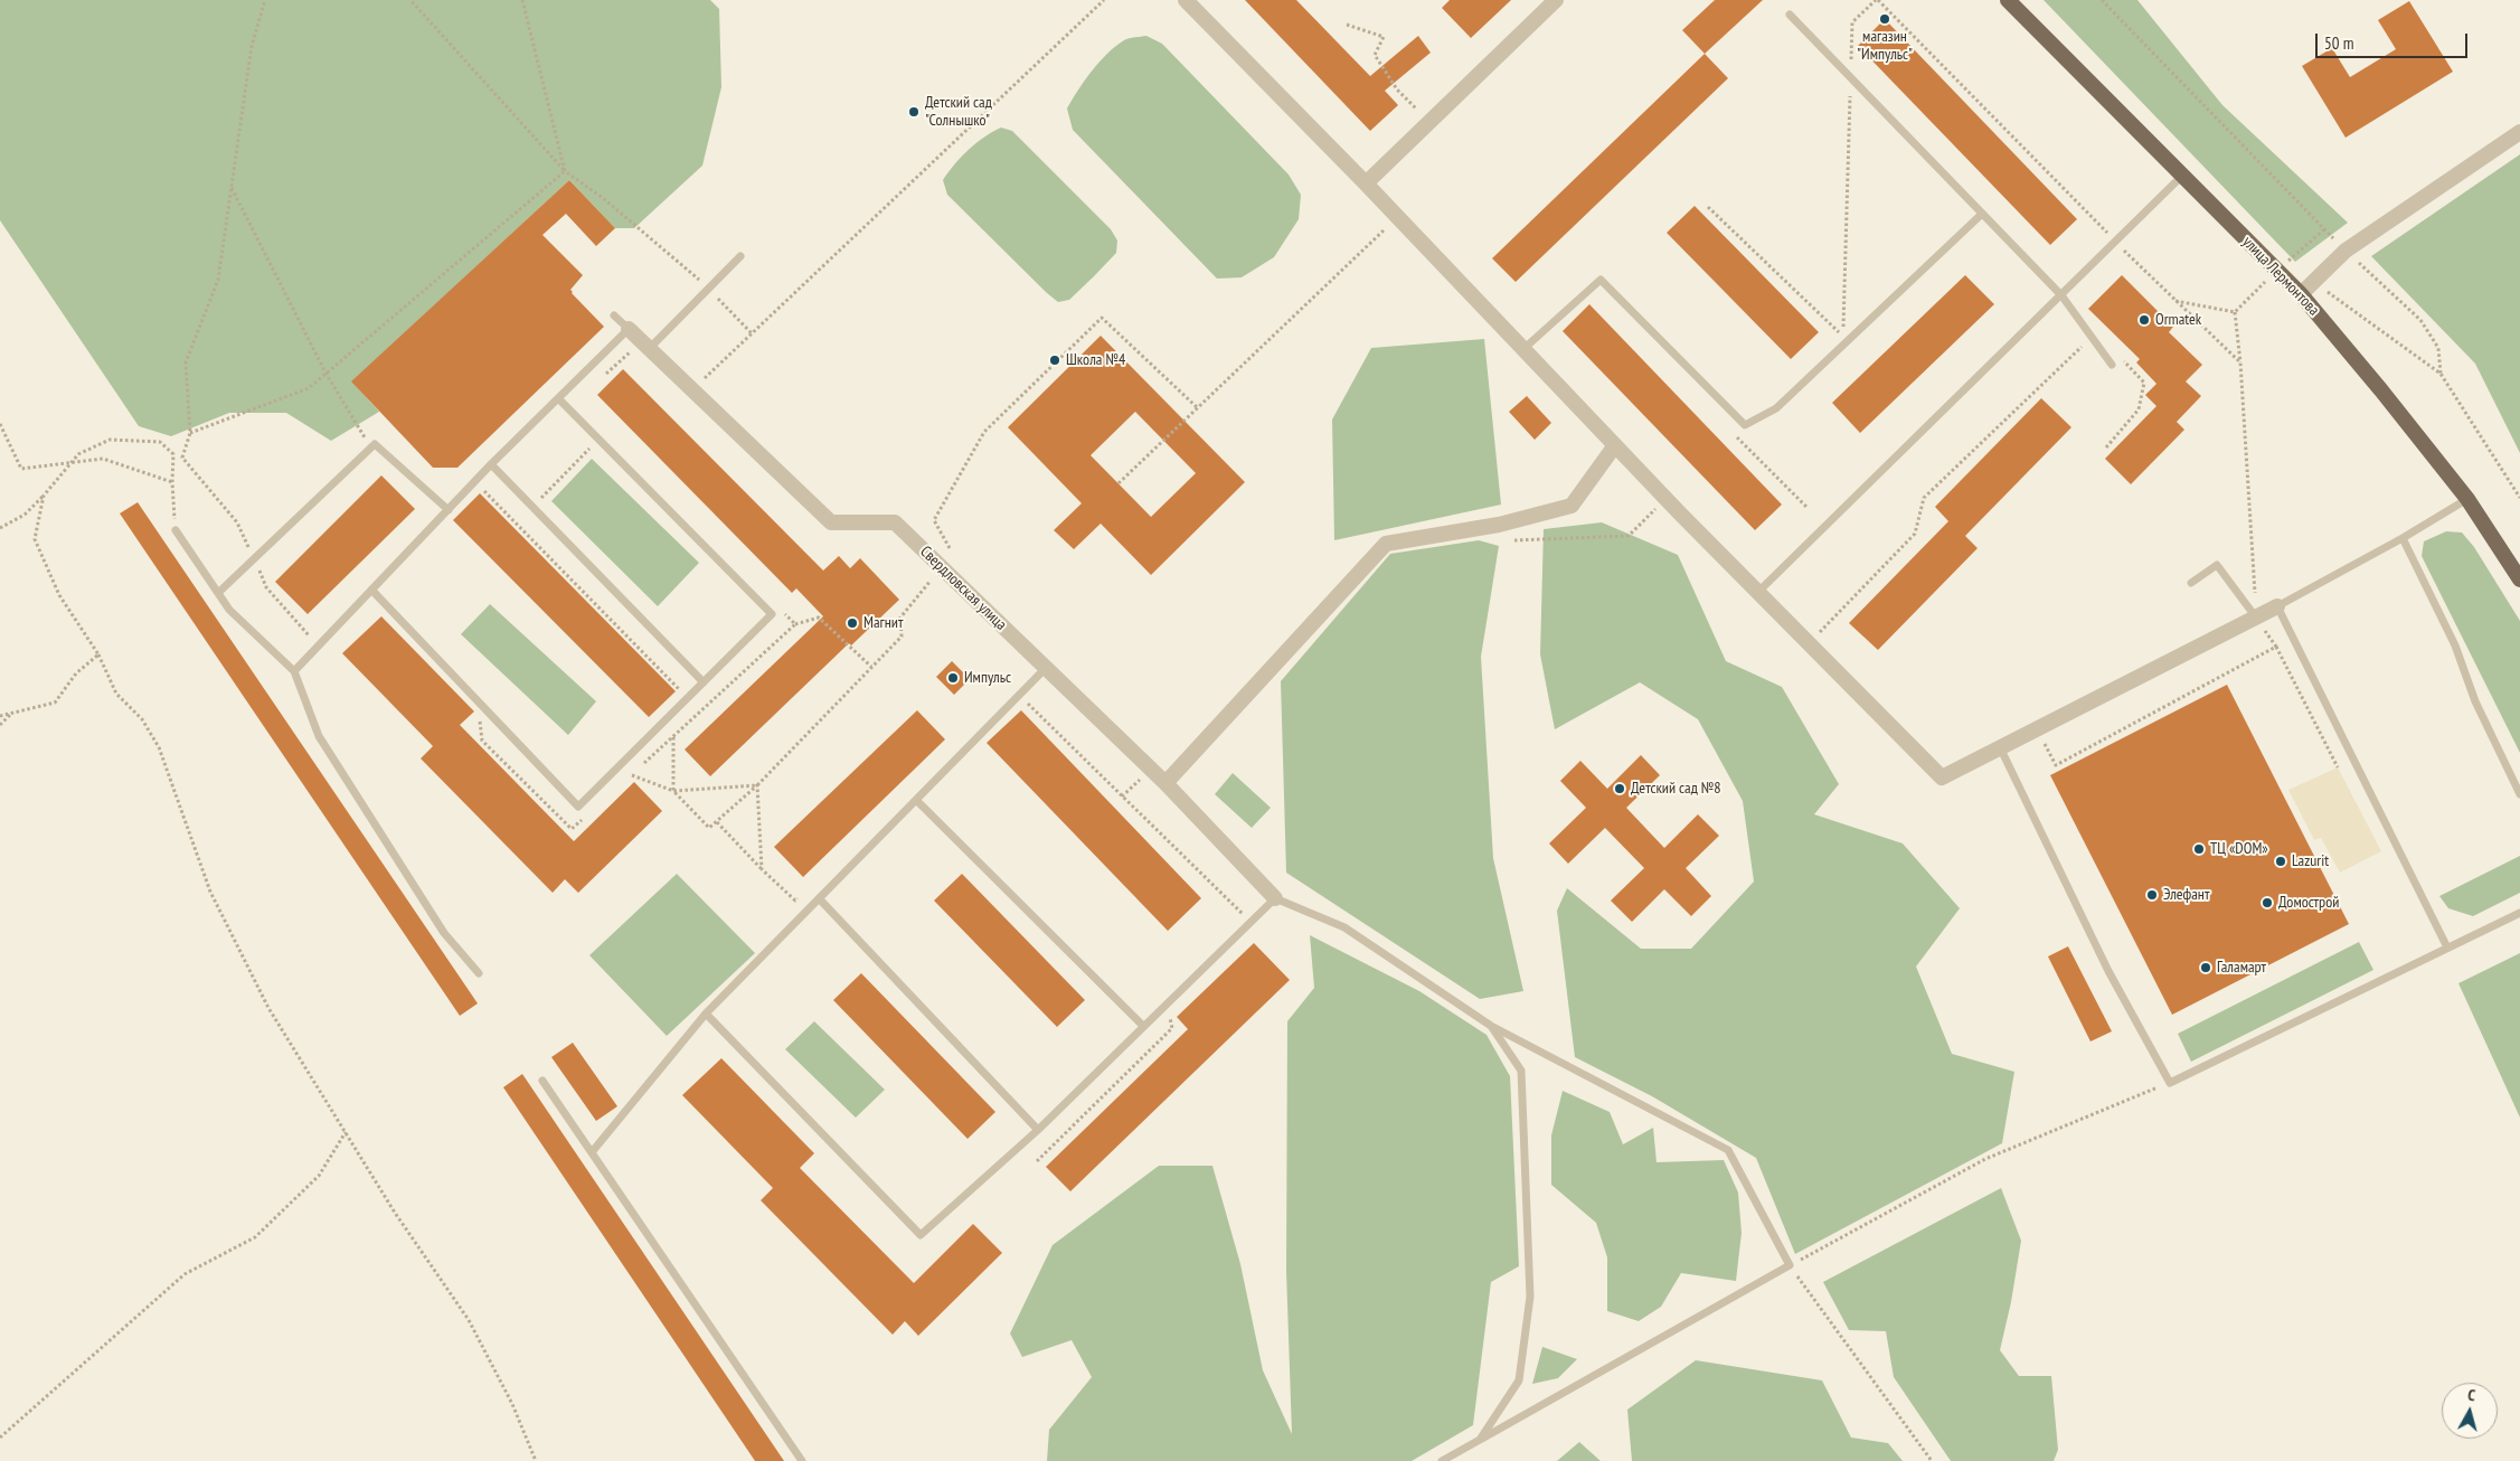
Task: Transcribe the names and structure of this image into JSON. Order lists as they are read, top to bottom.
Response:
{
  "streets": {
    "main road": ["улица Лермонтова"],
    "street": ["Свердловская улица"]
  },
  "places": [
    "магазин \"Импульс\"",
    "Детский сад \"Солнышко\"",
    "Ormatek",
    "Школа №4",
    "Магнит",
    "Импульс",
    "Детский сад №8",
    "ТЦ «DOM»",
    "Lazurit",
    "Элефант",
    "Домострой",
    "Галамарт"
  ],
  "scale_bar": "50 m",
  "north": "top"
}
